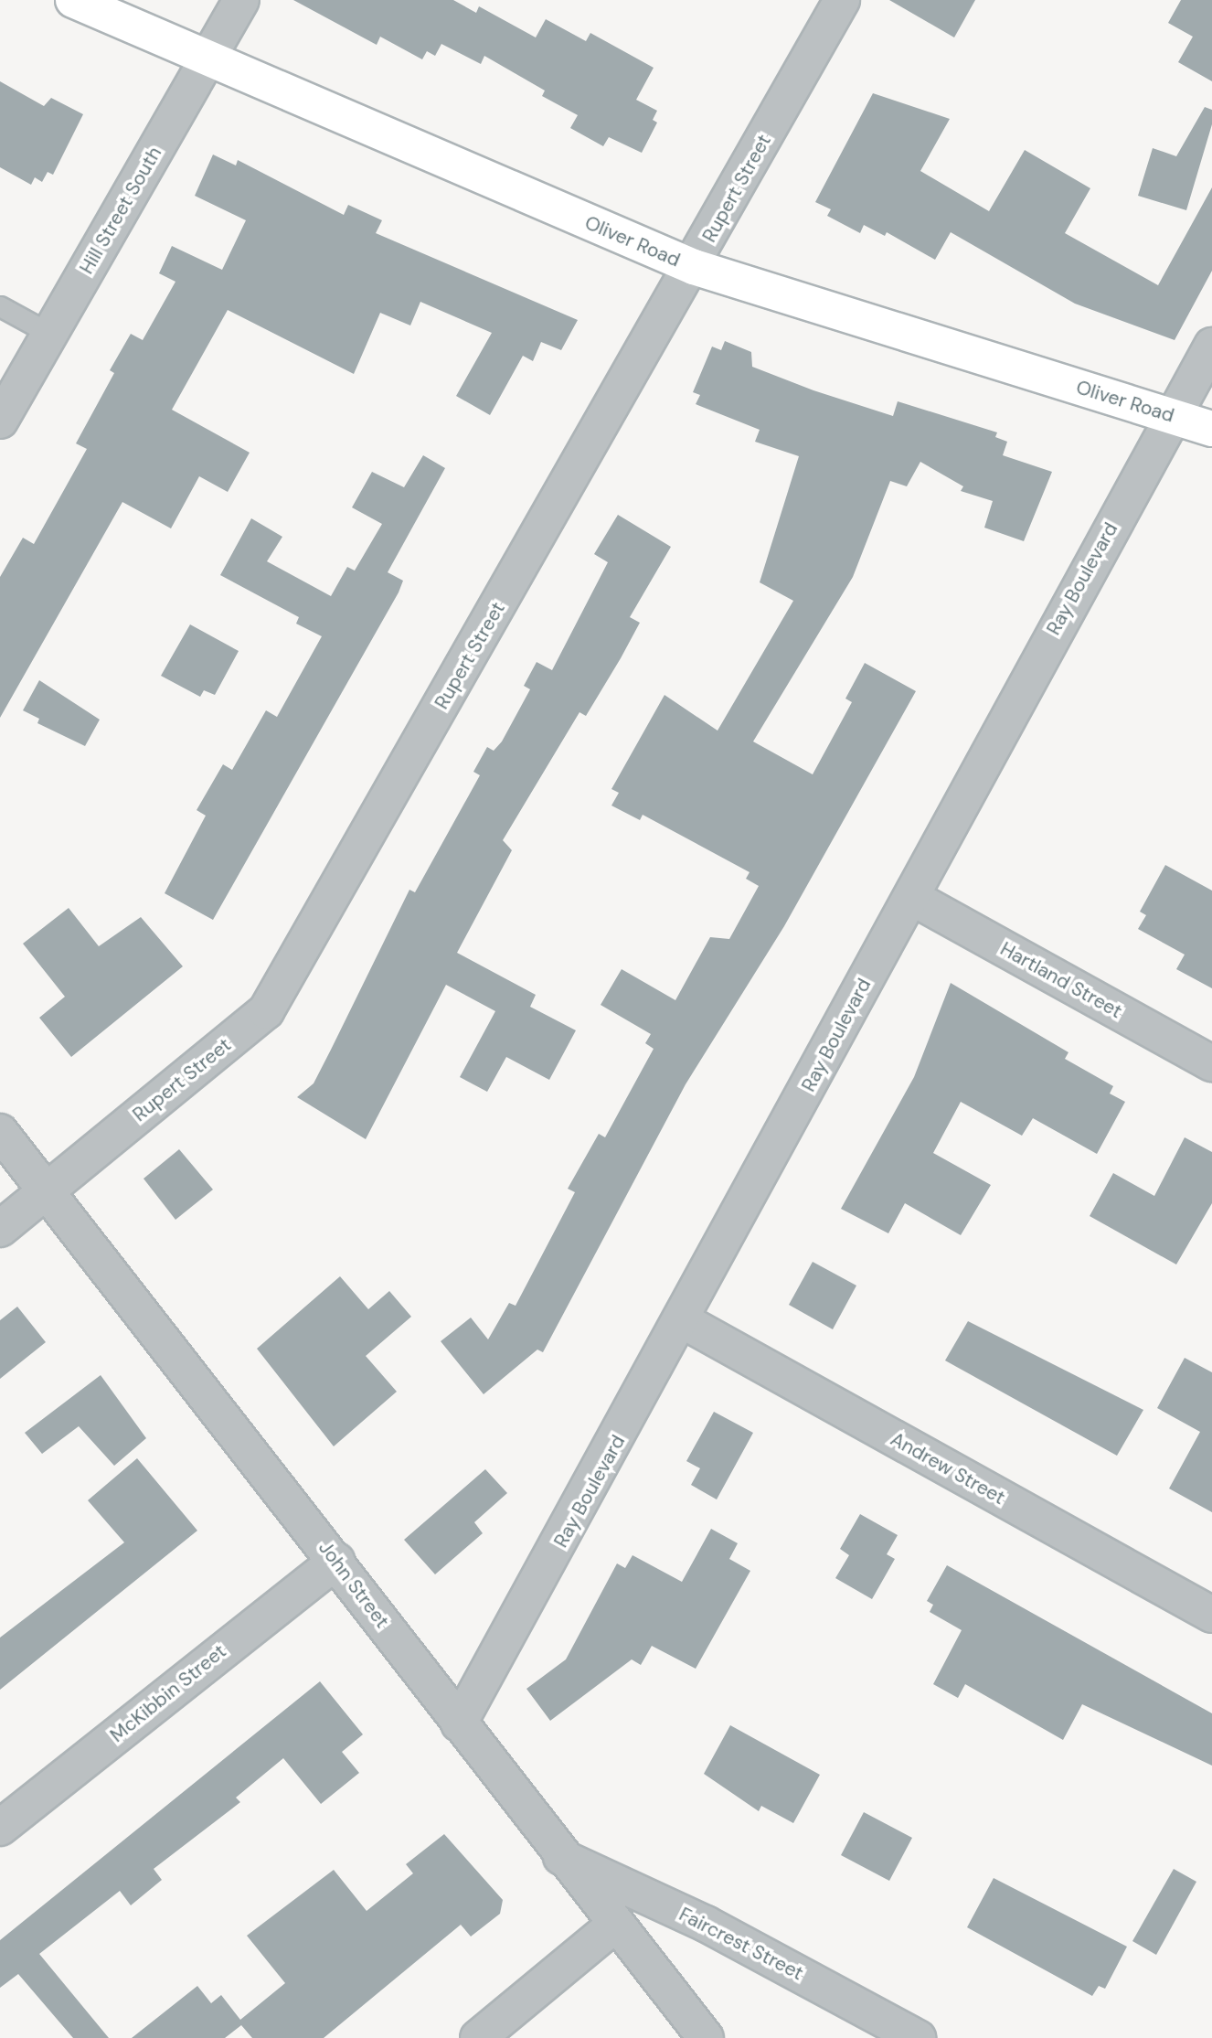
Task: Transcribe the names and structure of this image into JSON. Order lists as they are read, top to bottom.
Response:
{
  "streets": {
    "main road": ["Oliver Road"],
    "street": [
      "Rupert Street",
      "Hill Street South",
      "Ray Boulevard",
      "Hartland Street",
      "Andrew Street",
      "John Street",
      "McKibbin Street",
      "Faircrest Street"
    ]
  },
  "crossings": [
    ["Rupert Street", "Oliver Road"],
    ["Rupert Street", "John Street"],
    ["Hill Street South", "Oliver Road"],
    ["Oliver Road", "Ray Boulevard"],
    ["Ray Boulevard", "Hartland Street"],
    ["Ray Boulevard", "Andrew Street"],
    ["Ray Boulevard", "John Street"],
    ["John Street", "McKibbin Street"],
    ["John Street", "Faircrest Street"]
  ]
}
